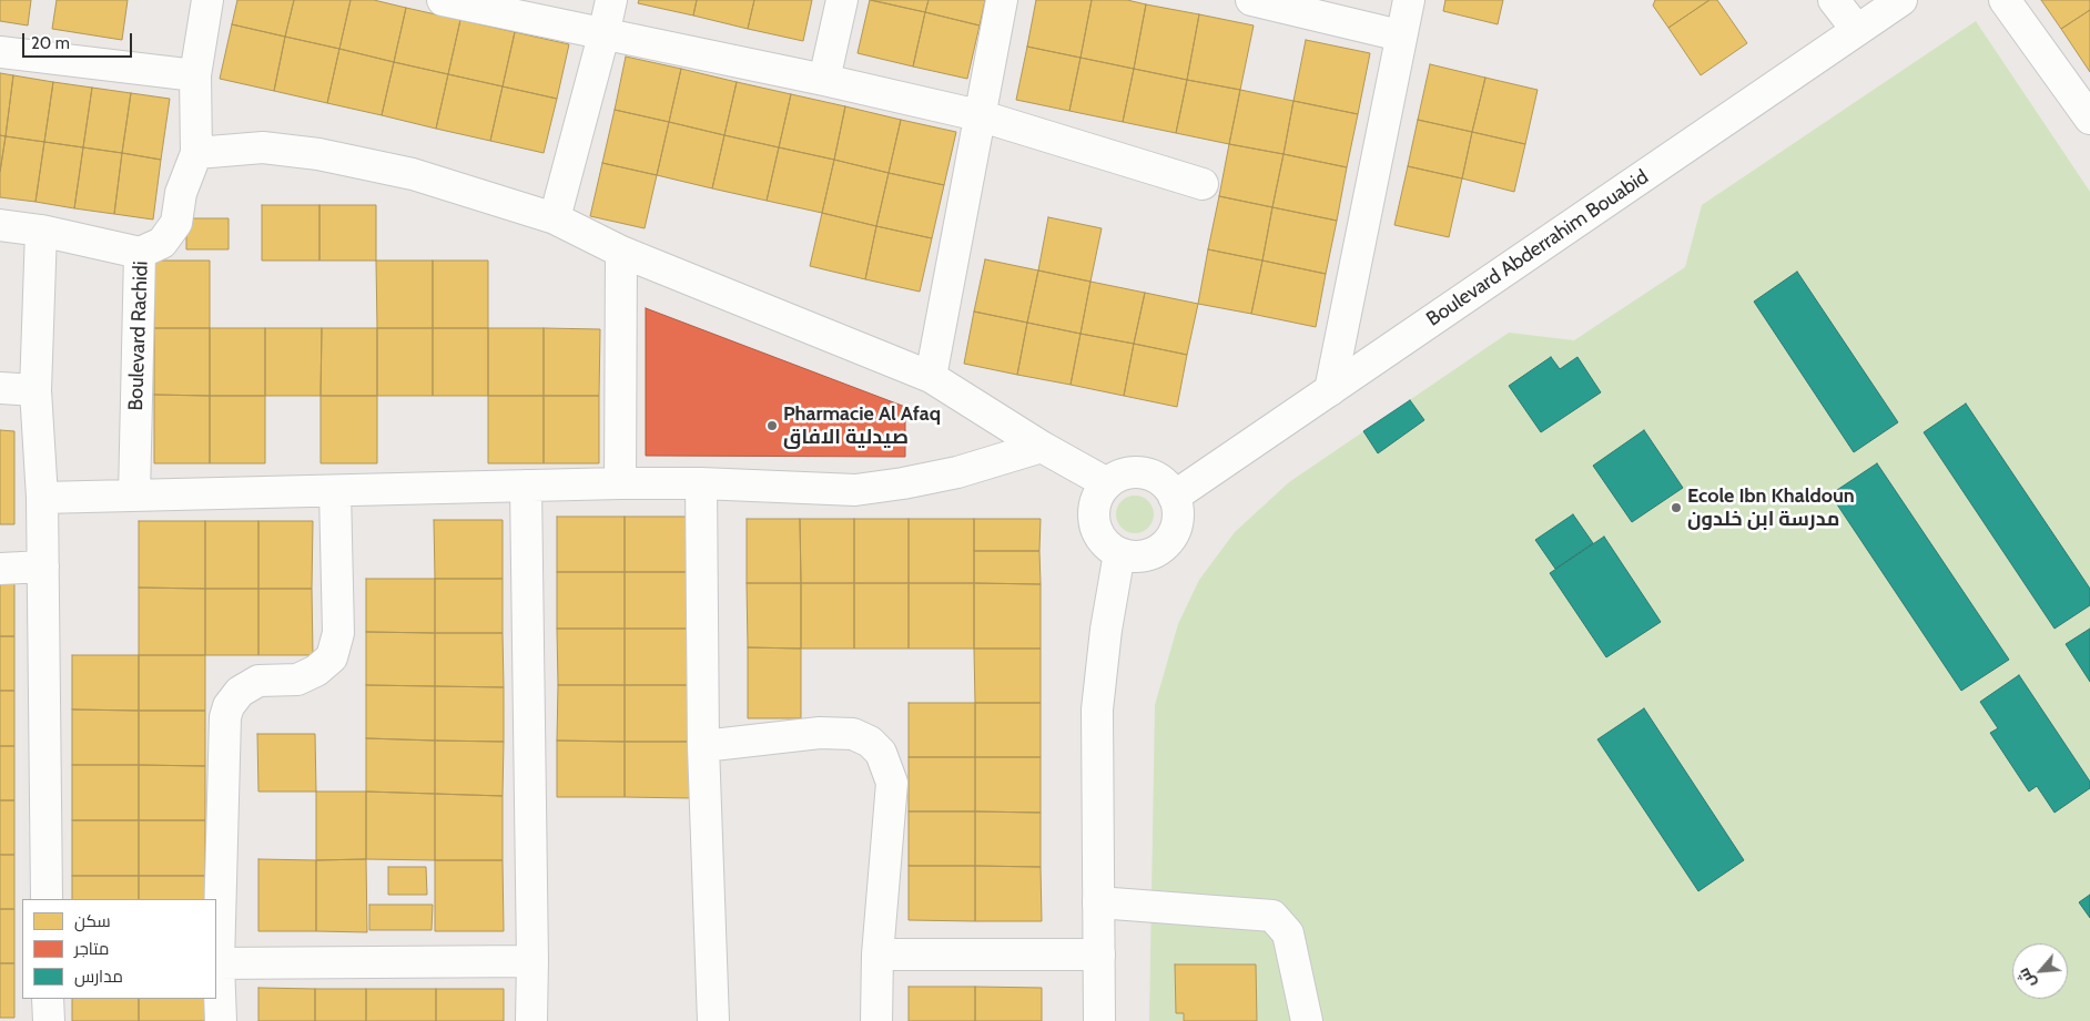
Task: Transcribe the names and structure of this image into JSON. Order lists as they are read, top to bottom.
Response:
{
  "streets": {
    "street": ["Boulevard Abderrahim Bouabid", "Boulevard Rachidi"]
  },
  "places": ["Pharmacie Al Afaq صيدلية الافاق", "Ecole Ibn Khaldoun مدرسة ابن خلدون"],
  "legend": ["سكن", "متاجر", "مدارس"],
  "scale_bar": "20 m",
  "north": "bottom left"
}
